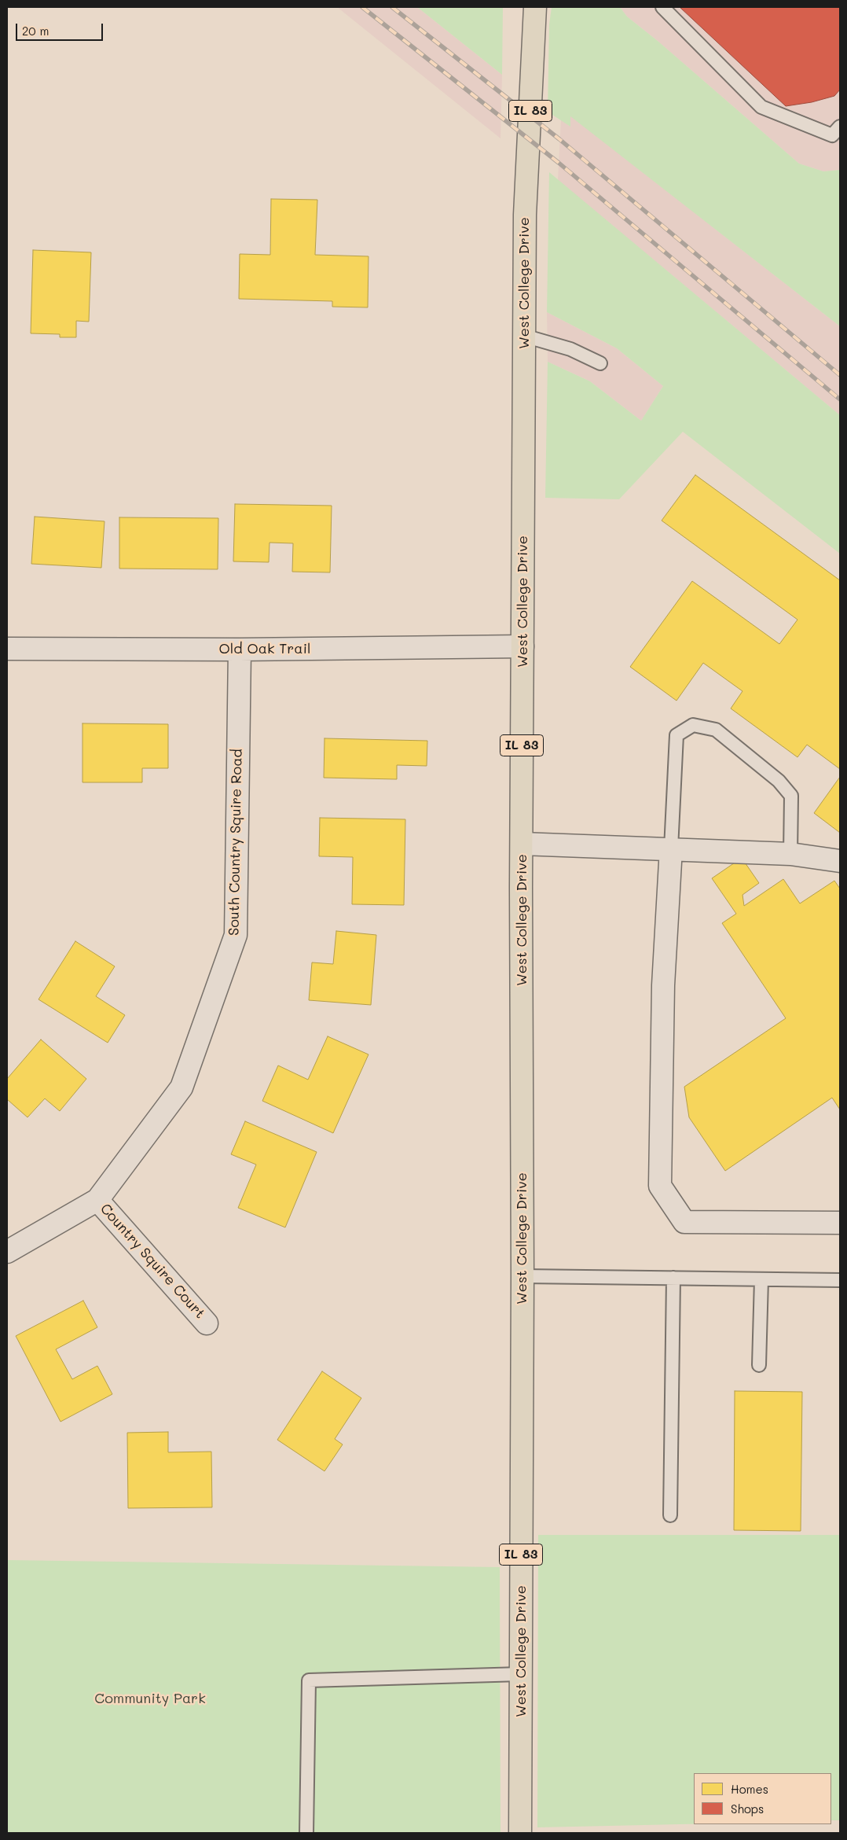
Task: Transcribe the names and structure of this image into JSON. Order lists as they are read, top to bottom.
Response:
{
  "streets": {
    "main road": ["IL 83", "West College Drive"],
    "street": ["Old Oak Trail", "South Country Squire Road", "Country Squire Court"]
  },
  "crossings": [
    ["West College Drive", "Old Oak Trail"],
    ["Old Oak Trail", "South Country Squire Road"],
    ["South Country Squire Road", "Country Squire Court"]
  ],
  "parks": ["Community Park"],
  "legend": ["Homes", "Shops"],
  "scale_bar": "20 m"
}
